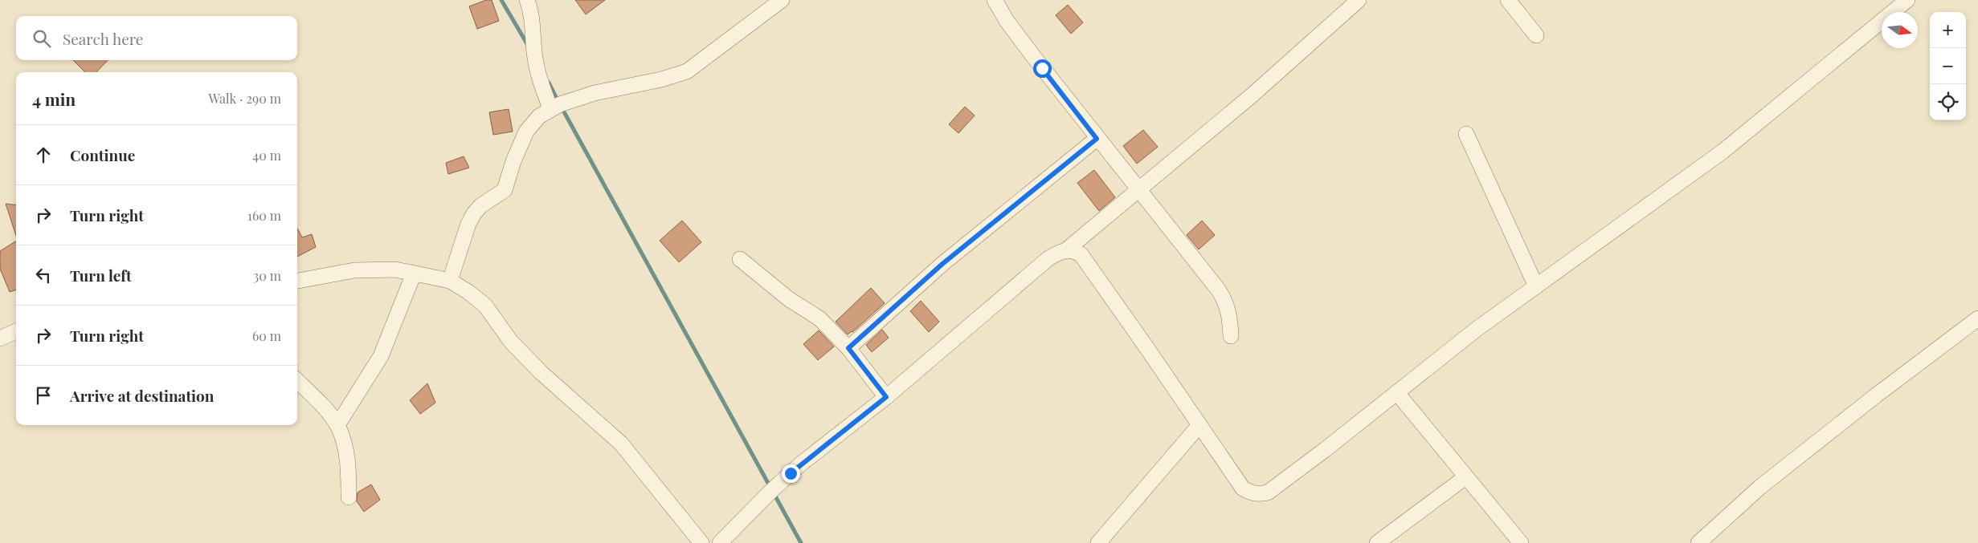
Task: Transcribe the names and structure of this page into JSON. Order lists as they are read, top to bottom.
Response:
{
  "north": "right",
  "page": {
    "map_buttons": ["+", "−"],
    "search": "Search here",
    "heading": ["4 min", "Walk · 290 m"],
    "list": [
      ["Continue", "40 m"],
      ["Turn right", "160 m"],
      ["Turn left", "30 m"],
      ["Turn right", "60 m"],
      "Arrive at destination"
    ]
  }
}
